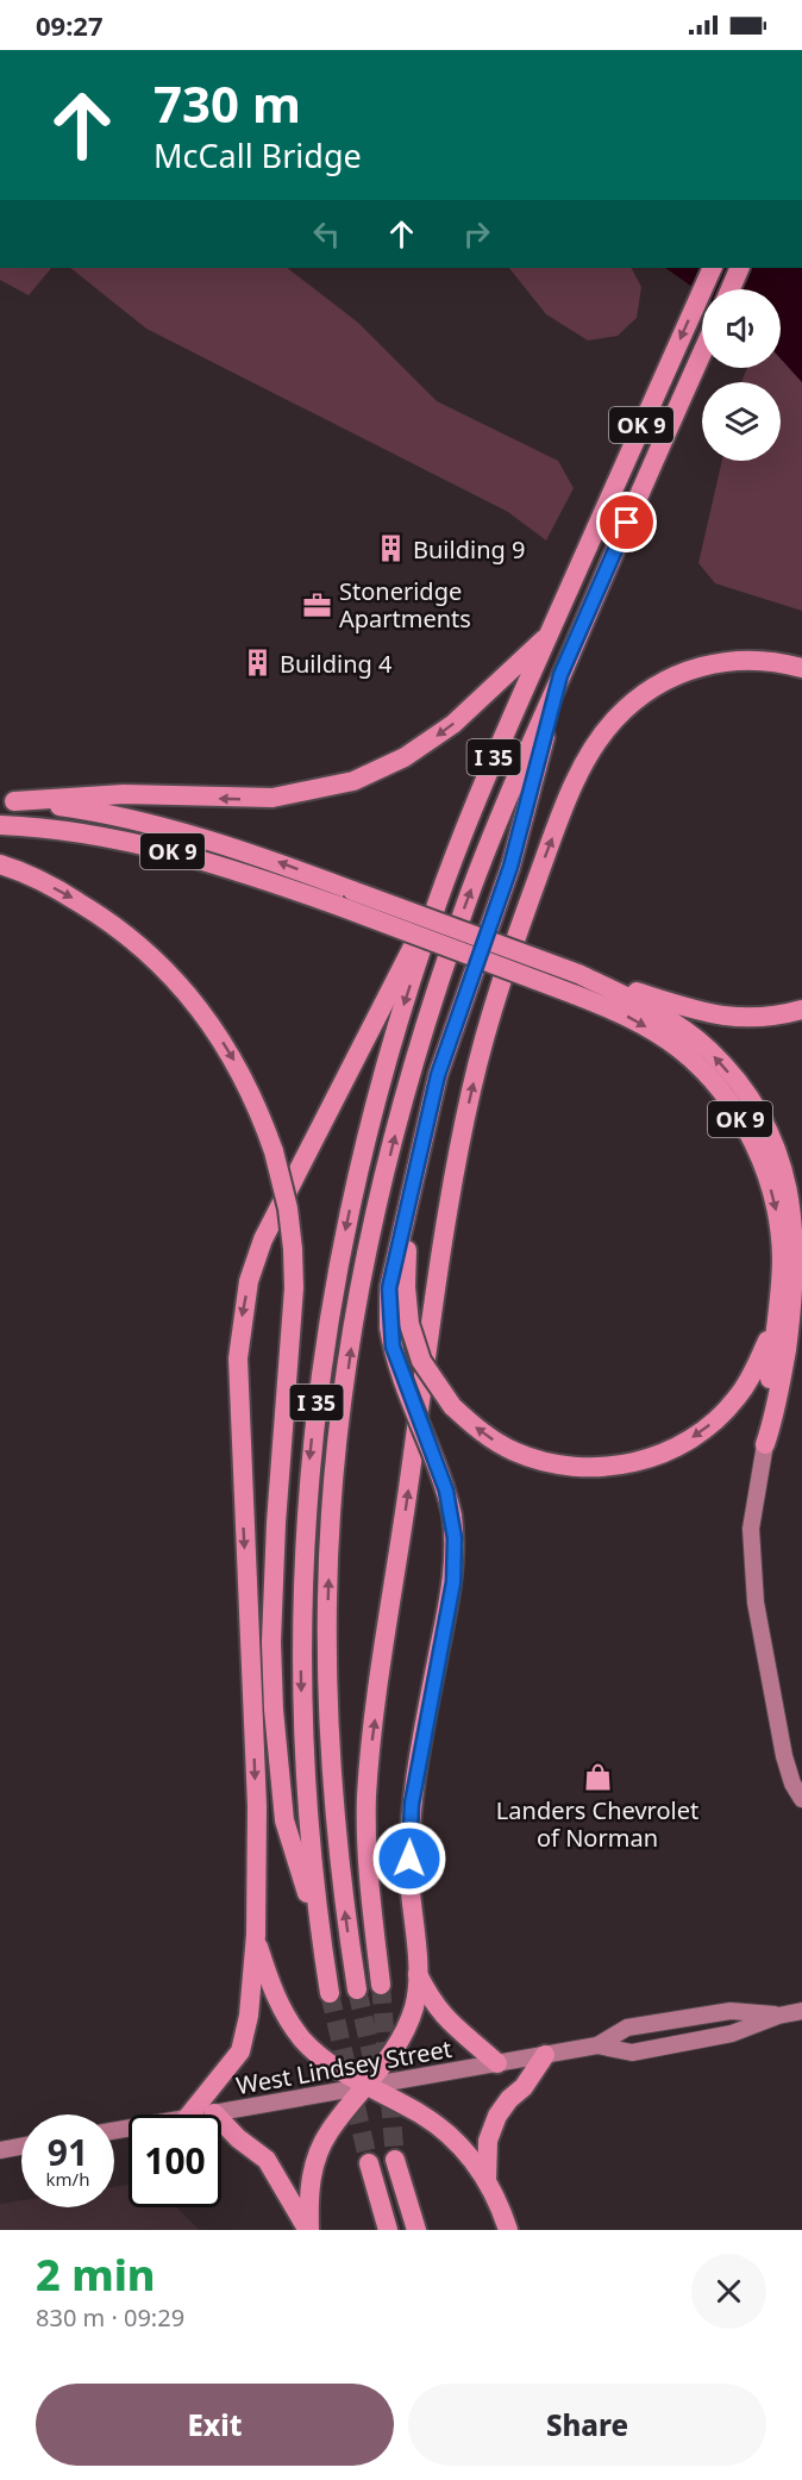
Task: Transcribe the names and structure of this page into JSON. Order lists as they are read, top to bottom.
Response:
{
  "streets": {
    "highway": ["OK 9", "I 35"],
    "main road": ["West Lindsey Street"]
  },
  "crossings": [
    ["OK 9", "I 35"]
  ],
  "places": {
    "building": ["Building 9", "Building 4"],
    "office": ["Stoneridge Apartments"],
    "shop": ["Landers Chevrolet of Norman"]
  },
  "page": {
    "status": "09:27",
    "turn": ["730 m", "McCall Bridge"],
    "speed": "91 km/h",
    "limit": "100",
    "heading": ["2 min", "830 m · 09:29"],
    "buttons": ["Exit", "Share"]
  }
}
